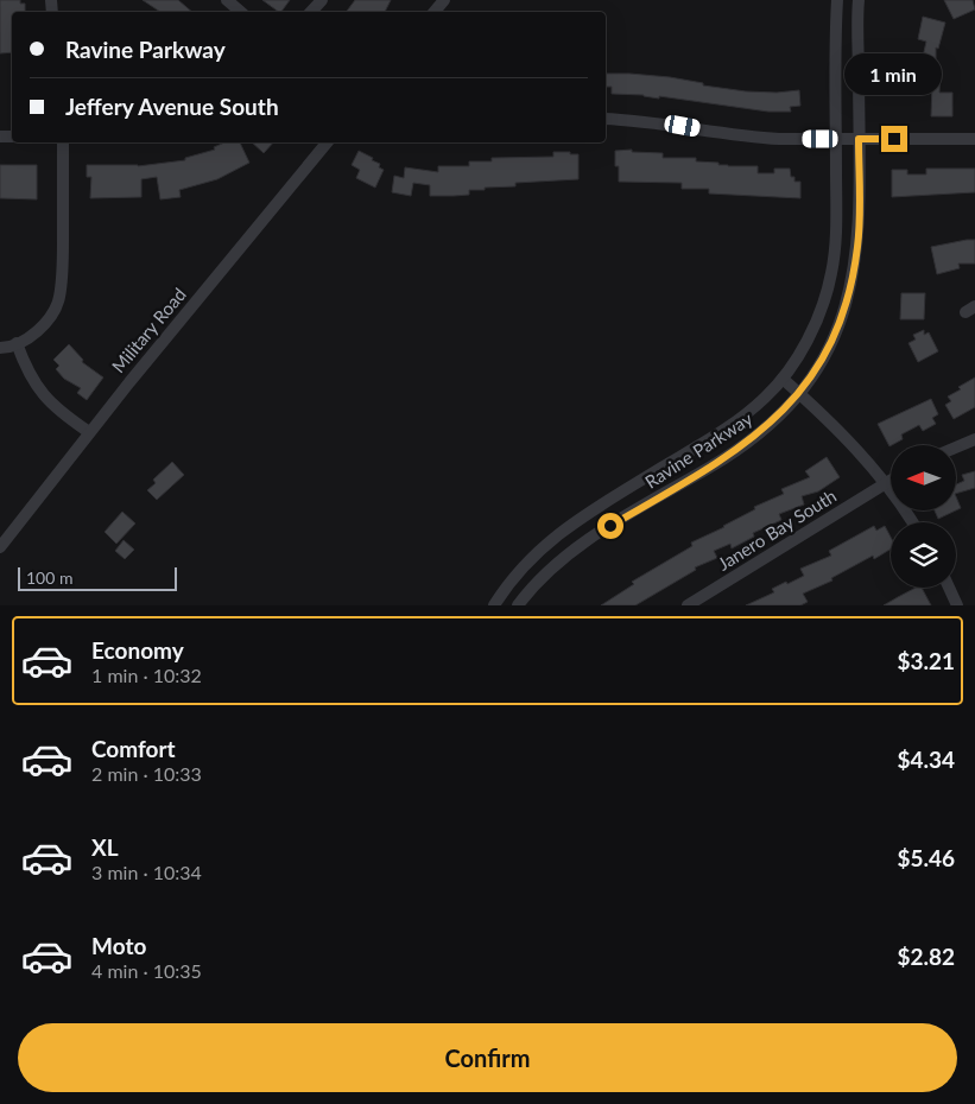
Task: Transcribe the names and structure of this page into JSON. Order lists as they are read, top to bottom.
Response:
{
  "streets": {
    "street": ["Military Road", "Ravine Parkway", "Janero Bay South"]
  },
  "scale_bar": "100 m",
  "north": "left",
  "page": {
    "banner": ["Ravine Parkway", "Jeffery Avenue South"],
    "bubble": "1 min",
    "scale": "100 m",
    "list": [
      {
        "name": "Economy",
        "note": "1 min · 10:32",
        "value": "$3.21"
      },
      {
        "name": "Comfort",
        "note": "2 min · 10:33",
        "value": "$4.34"
      },
      {
        "name": "XL",
        "note": "3 min · 10:34",
        "value": "$5.46"
      },
      {
        "name": "Moto",
        "note": "4 min · 10:35",
        "value": "$2.82"
      }
    ],
    "buttons": "Confirm"
  }
}
